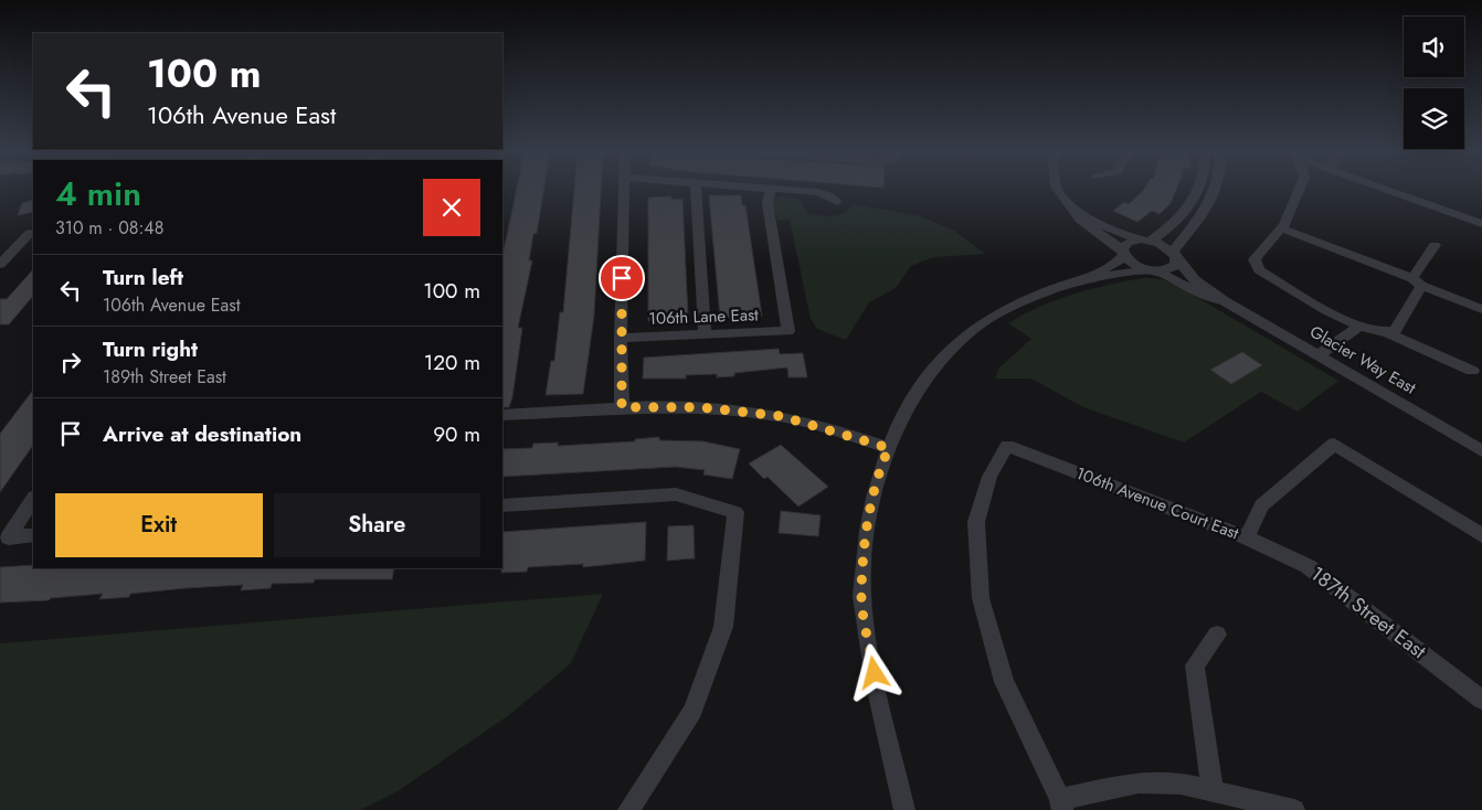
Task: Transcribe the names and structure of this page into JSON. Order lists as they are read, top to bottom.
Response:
{
  "streets": {
    "street": [
      "106th Lane East",
      "Glacier Way East",
      "106th Avenue Court East",
      "187th Street East"
    ]
  },
  "crossings": [
    ["106th Avenue Court East", "187th Street East"]
  ],
  "page": {
    "turn": ["100 m", "106th Avenue East"],
    "heading": ["4 min", "310 m · 08:48"],
    "list": [
      {
        "name": "Turn left",
        "note": "106th Avenue East",
        "value": "100 m"
      },
      {
        "name": "Turn right",
        "note": "189th Street East",
        "value": "120 m"
      },
      {
        "name": "Arrive at destination",
        "value": "90 m"
      }
    ],
    "buttons": ["Exit", "Share"]
  }
}
